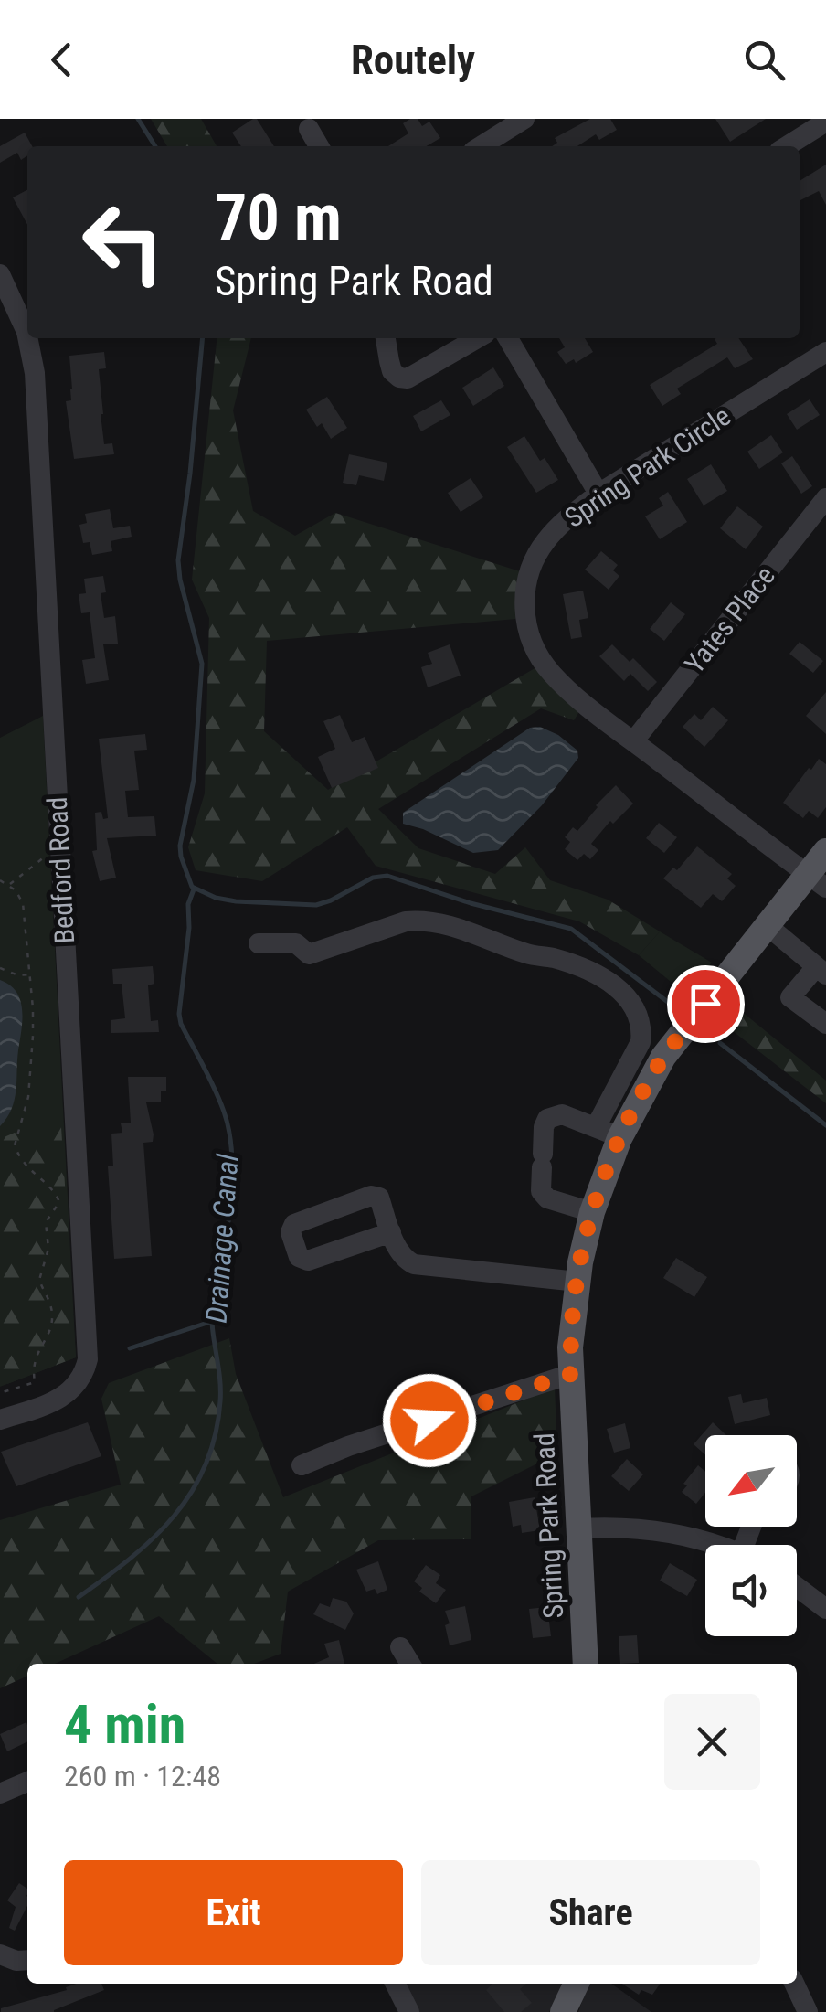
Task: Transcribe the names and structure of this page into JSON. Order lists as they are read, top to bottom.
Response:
{
  "streets": {
    "main road": ["Spring Park Road"],
    "street": ["Spring Park Circle", "Yates Place", "Bedford Road"]
  },
  "crossings": [
    ["Spring Park Circle", "Yates Place"],
    ["Spring Park Circle", "Spring Park Road"]
  ],
  "water": ["Drainage Canal"],
  "north": "bottom left",
  "page": {
    "header": "Routely",
    "turn": ["70 m", "Spring Park Road"],
    "heading": ["4 min", "260 m · 12:48"],
    "buttons": ["Exit", "Share"]
  }
}
